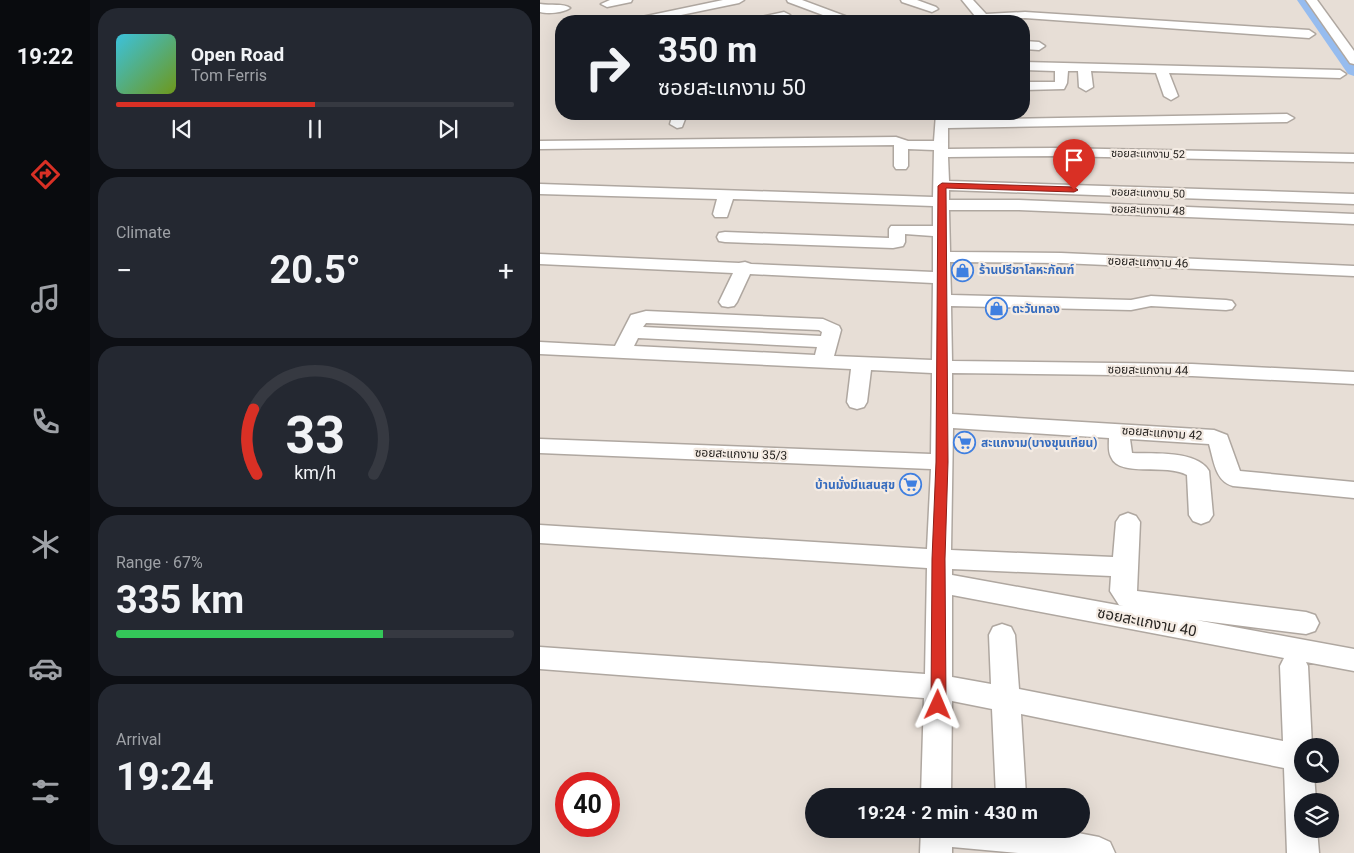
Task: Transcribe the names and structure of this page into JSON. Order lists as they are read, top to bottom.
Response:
{
  "streets": {
    "street": [
      "ซอยสะแกงาม 52",
      "ซอยสะแกงาม 50",
      "ซอยสะแกงาม 48",
      "ซอยสะแกงาม 46",
      "ซอยสะแกงาม 44",
      "ซอยสะแกงาม 42",
      "ซอยสะแกงาม 35/3",
      "ซอยสะแกงาม 40"
    ]
  },
  "crossings": [
    ["ซอยสะแกงาม 50", "ซอยสะแกงาม 48"]
  ],
  "places": {
    "shop": ["ร้านปรีชาโลหะภัณฑ์", "ตะวันทอง"],
    "supermarket": ["สะแกงาม(บางขุนเทียน)", "บ้านมั่งมีแสนสุข"]
  },
  "page": {
    "tabs": "19:22",
    "turn": ["350 m", "ซอยสะแกงาม 50"],
    "song": ["Open Road", "Tom Ferris"],
    "tile": [
      "Climate",
      ["Range · 67%", "335 km"],
      ["Arrival", "19:24"]
    ],
    "heat": ["−", "20.5°", "+"],
    "limit": "40",
    "trip": "19:24 · 2 min · 430 m",
    "gauge": ["33", "km/h"]
  }
}
